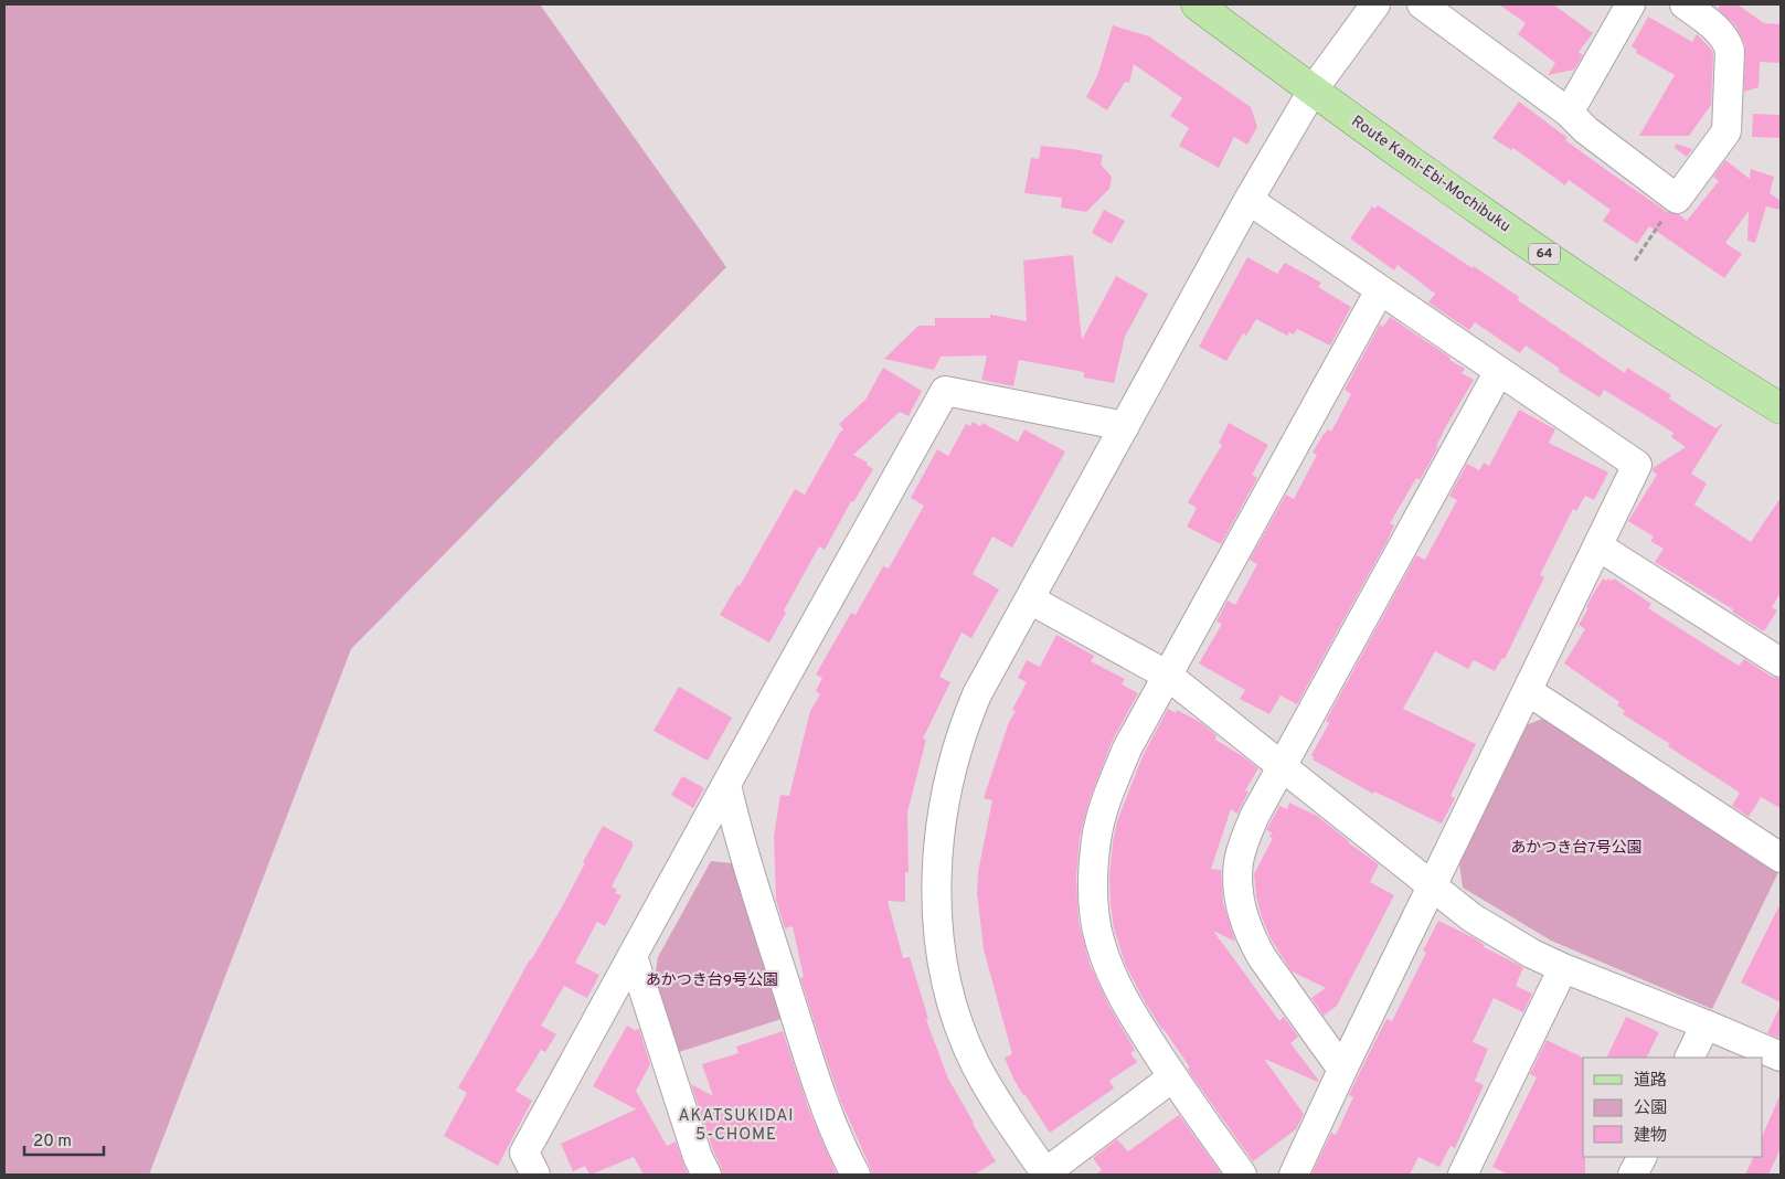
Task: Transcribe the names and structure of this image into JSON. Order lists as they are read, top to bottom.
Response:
{
  "streets": {
    "main road": ["Route Kami-Ebi-Mochibuku", "64"]
  },
  "districts": ["AKATSUKIDAI 5-CHOME"],
  "parks": ["あかつき台7号公園", "あかつき台9号公園"],
  "legend": ["道路", "公園", "建物"],
  "scale_bar": "20 m"
}
